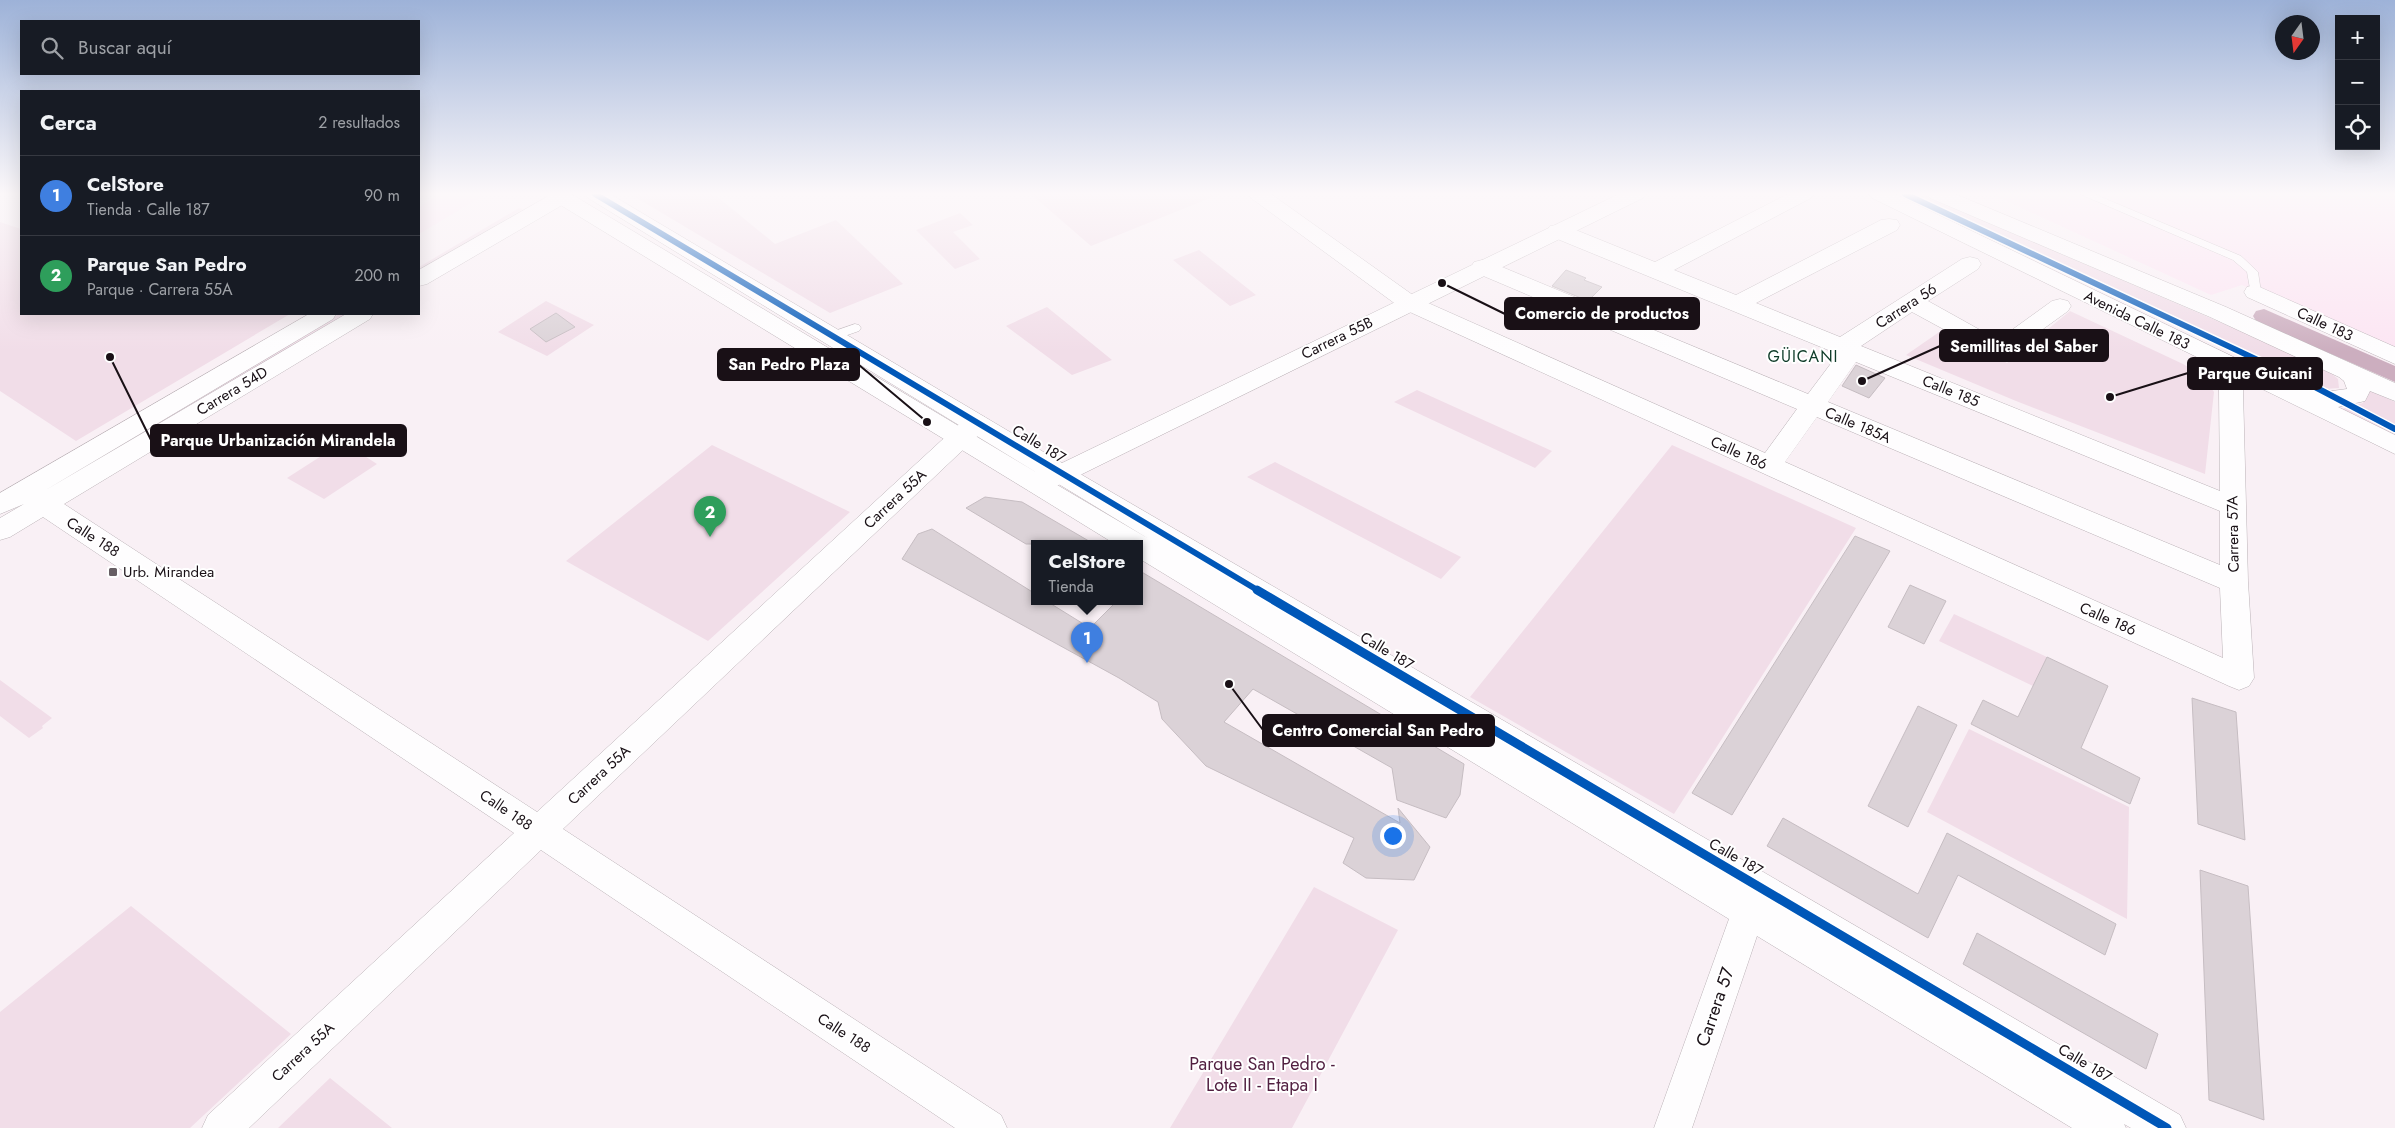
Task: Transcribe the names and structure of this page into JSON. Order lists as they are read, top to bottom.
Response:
{
  "streets": {
    "street": [
      "Carrera 56",
      "Avenida Calle 183",
      "Calle 183",
      "Carrera 55B",
      "Carrera 54D",
      "Calle 185",
      "Calle 185A",
      "Calle 187",
      "Calle 186",
      "Carrera 55A",
      "Carrera 57A",
      "Calle 188",
      "Carrera 57"
    ]
  },
  "crossings": [
    ["Carrera 56", "Calle 185"],
    ["Carrera 56", "Calle 185A"],
    ["Carrera 56", "Calle 186"],
    ["Carrera 55B", "Calle 185A"],
    ["Carrera 55B", "Calle 187"],
    ["Carrera 55B", "Calle 186"],
    ["Carrera 54D", "Calle 188"],
    ["Calle 185", "Carrera 57A"],
    ["Calle 185A", "Carrera 57A"],
    ["Calle 187", "Carrera 55A"],
    ["Calle 187", "Carrera 57"],
    ["Calle 186", "Carrera 57A"],
    ["Carrera 55A", "Calle 188"]
  ],
  "districts": ["GÜICANI"],
  "parks": ["Parque San Pedro - Lote II - Etapa I"],
  "places": {
    "other": [
      "Comercio de productos",
      "Parque Urbanización Mirandela",
      "Semillitas del Saber",
      "Parque Guicani",
      "San Pedro Plaza",
      "Centro Comercial San Pedro"
    ],
    "transit": ["Urb. Mirandea"]
  },
  "north": "bottom",
  "page": {
    "map_buttons": ["+", "−"],
    "search": "Buscar aquí",
    "heading": ["Cerca", "2 resultados"],
    "list": [
      {
        "mark": "1",
        "name": "CelStore",
        "note": "Tienda · Calle 187",
        "value": "90 m"
      },
      {
        "mark": "2",
        "name": "Parque San Pedro",
        "note": "Parque · Carrera 55A",
        "value": "200 m"
      }
    ],
    "pins": ["2", "1"],
    "popup": ["CelStore", "Tienda"]
  }
}
